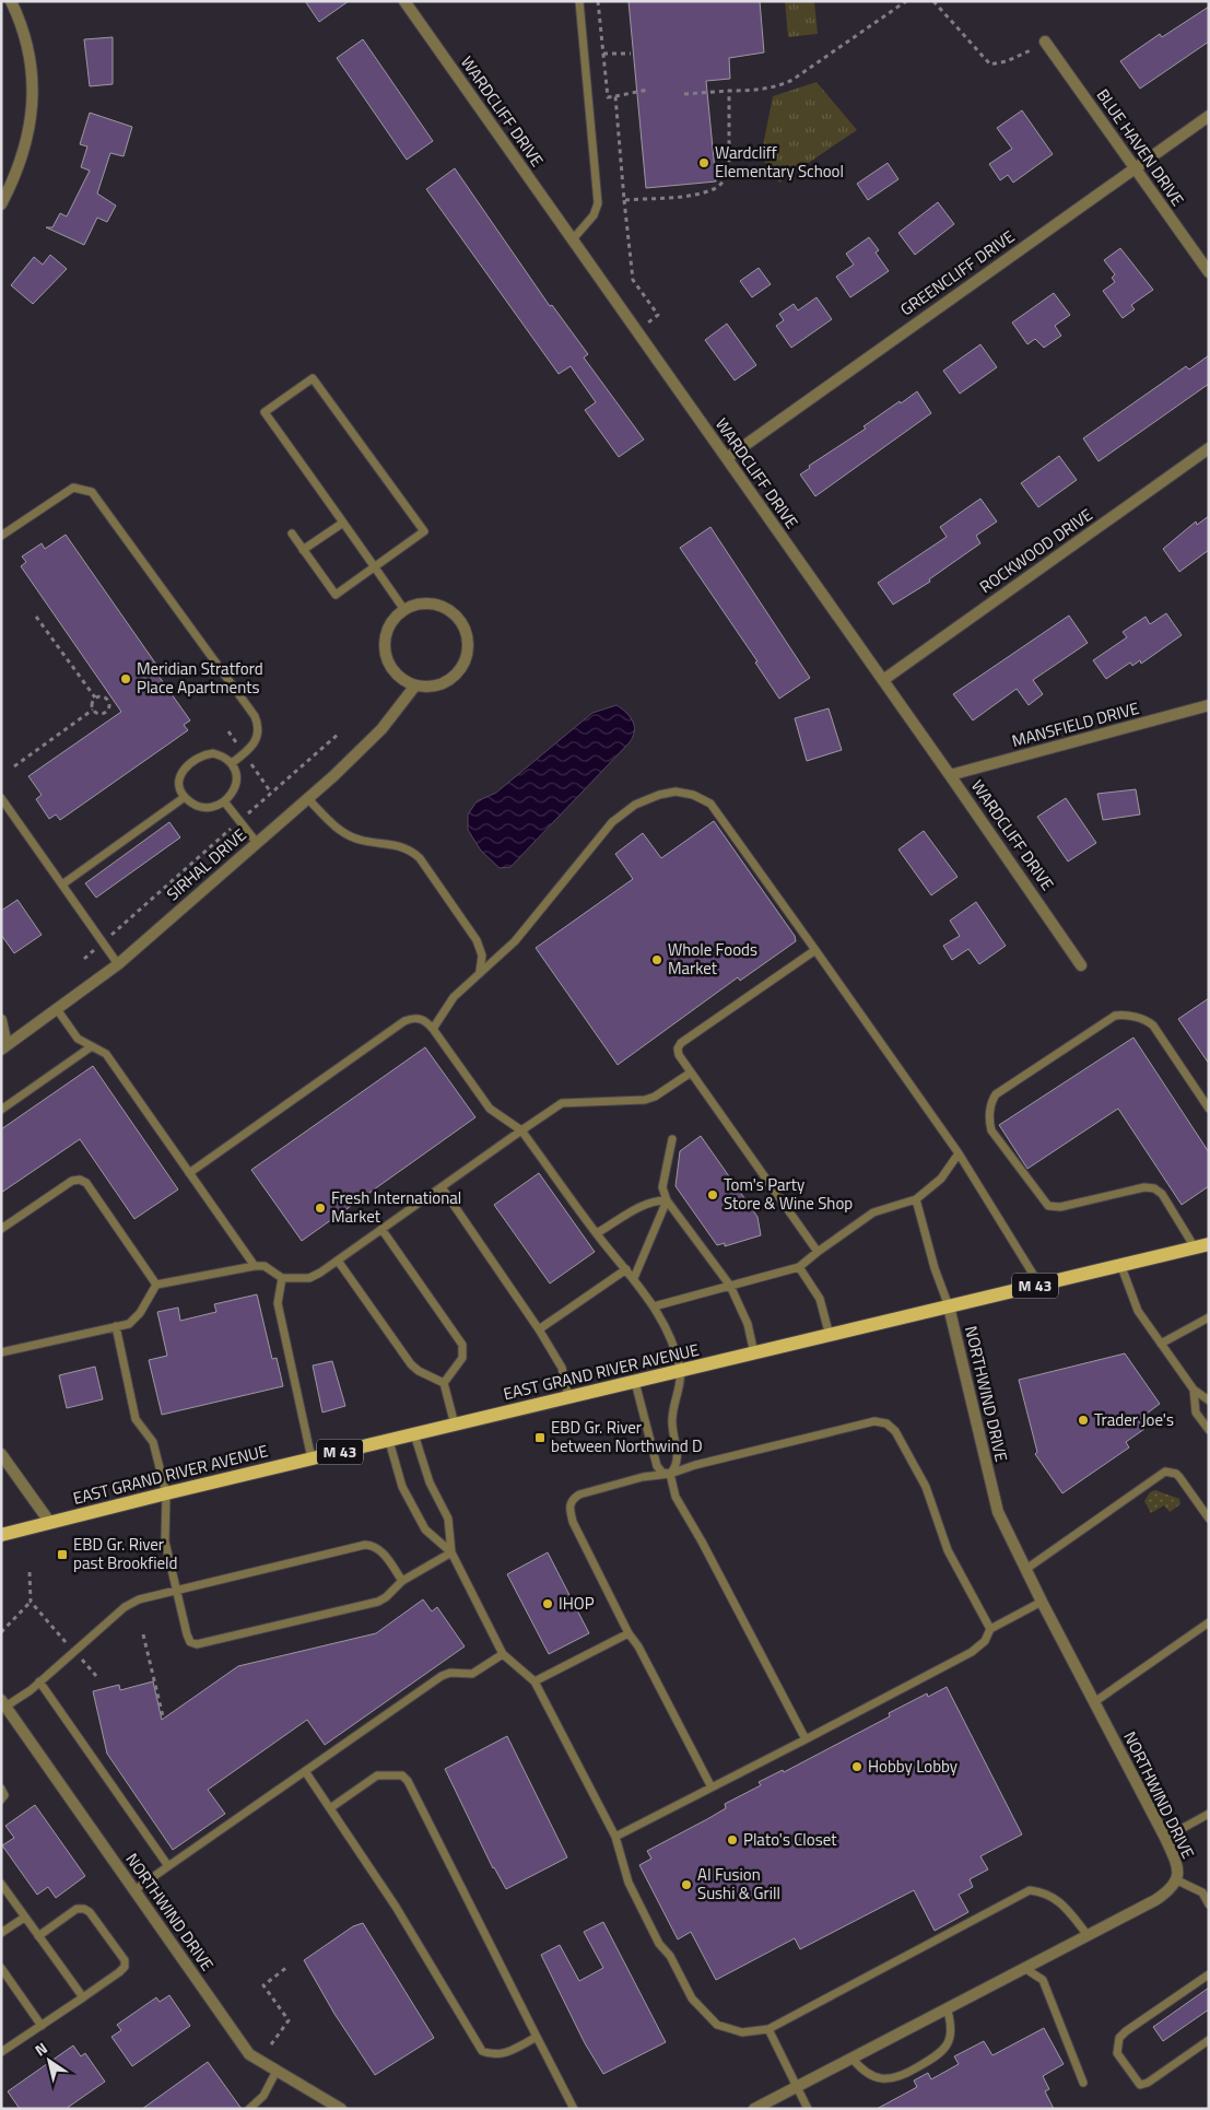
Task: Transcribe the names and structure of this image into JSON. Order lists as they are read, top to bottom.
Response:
{
  "streets": {
    "main road": ["M 43", "EAST GRAND RIVER AVENUE"],
    "street": [
      "WARDCLIFF DRIVE",
      "BLUE HAVEN DRIVE",
      "GREENCLIFF DRIVE",
      "ROCKWOOD DRIVE",
      "MANSFIELD DRIVE",
      "SIRHAL DRIVE",
      "NORTHWIND DRIVE"
    ]
  },
  "crossings": [
    ["WARDCLIFF DRIVE", "GREENCLIFF DRIVE"],
    ["WARDCLIFF DRIVE", "ROCKWOOD DRIVE"],
    ["WARDCLIFF DRIVE", "MANSFIELD DRIVE"],
    ["BLUE HAVEN DRIVE", "GREENCLIFF DRIVE"],
    ["EAST GRAND RIVER AVENUE", "NORTHWIND DRIVE"]
  ],
  "places": {
    "other": [
      "Wardcliff Elementary School",
      "Meridian Stratford Place Apartments",
      "Whole Foods Market",
      "Tom's Party Store & Wine Shop",
      "Fresh International Market",
      "Trader Joe's",
      "IHOP",
      "Hobby Lobby",
      "Plato's Closet",
      "AI Fusion Sushi & Grill"
    ],
    "transit": ["EBD Gr. River between Northwind D", "EBD Gr. River past Brookfield"]
  },
  "north": "top left"
}
